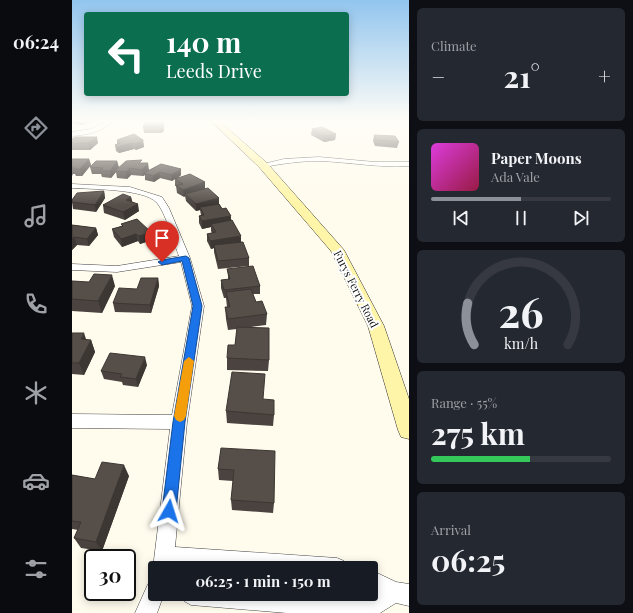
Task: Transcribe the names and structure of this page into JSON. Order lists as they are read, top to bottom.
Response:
{
  "streets": {
    "main road": ["Furys Ferry Road"]
  },
  "page": {
    "tabs": "06:24",
    "tile": [
      "Climate",
      ["Range · 55%", "275 km"],
      ["Arrival", "06:25"]
    ],
    "turn": ["140 m", "Leeds Drive"],
    "heat": ["−", "21°", "+"],
    "song": ["Paper Moons", "Ada Vale"],
    "limit": "30",
    "trip": "06:25 · 1 min · 150 m",
    "gauge": ["26", "km/h"]
  }
}
